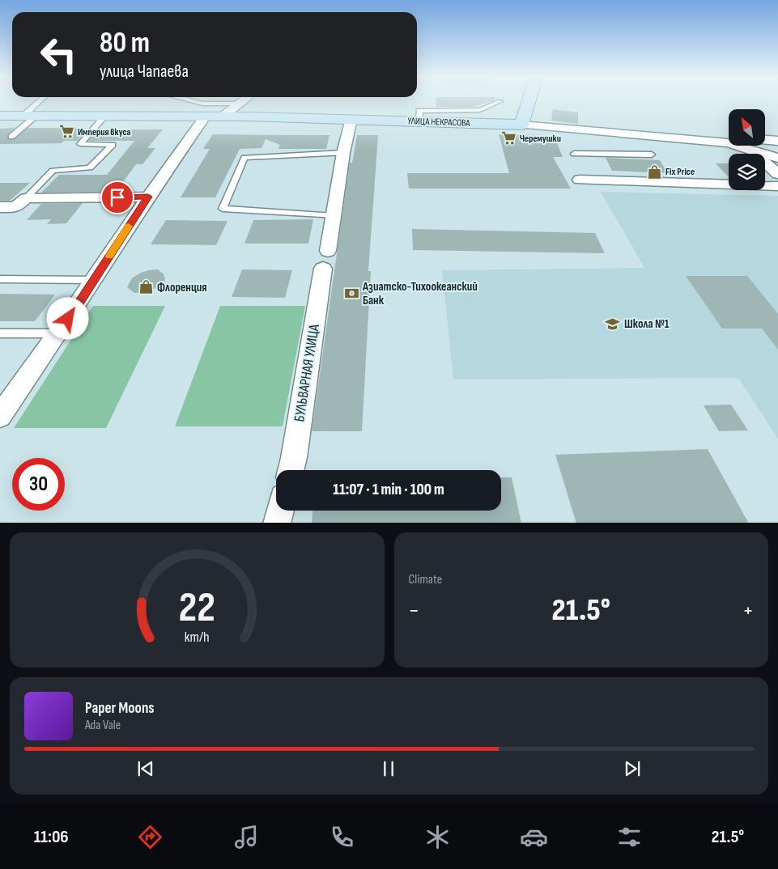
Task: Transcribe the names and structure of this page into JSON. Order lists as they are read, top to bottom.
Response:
{
  "streets": {
    "main road": ["УЛИЦА НЕКРАСОВА"],
    "street": ["БУЛЬВАРНАЯ УЛИЦА"]
  },
  "crossings": [
    ["УЛИЦА НЕКРАСОВА", "БУЛЬВАРНАЯ УЛИЦА"]
  ],
  "places": {
    "supermarket": ["Империя вкуса", "Черемушки"],
    "shop": ["Fix Price", "Флоренция"],
    "bank": ["Азиатско-Тихоокеанский Банк"],
    "school or university": ["Школа №1"]
  },
  "north": "top left",
  "page": {
    "turn": ["80 m", "улица Чапаева"],
    "limit": "30",
    "trip": "11:07 · 1 min · 100 m",
    "tile": "Climate",
    "heat": ["−", "21.5°", "+"],
    "song": ["Paper Moons", "Ada Vale"],
    "tabs": ["11:06", "21.5°"],
    "gauge": ["22", "km/h"]
  }
}
